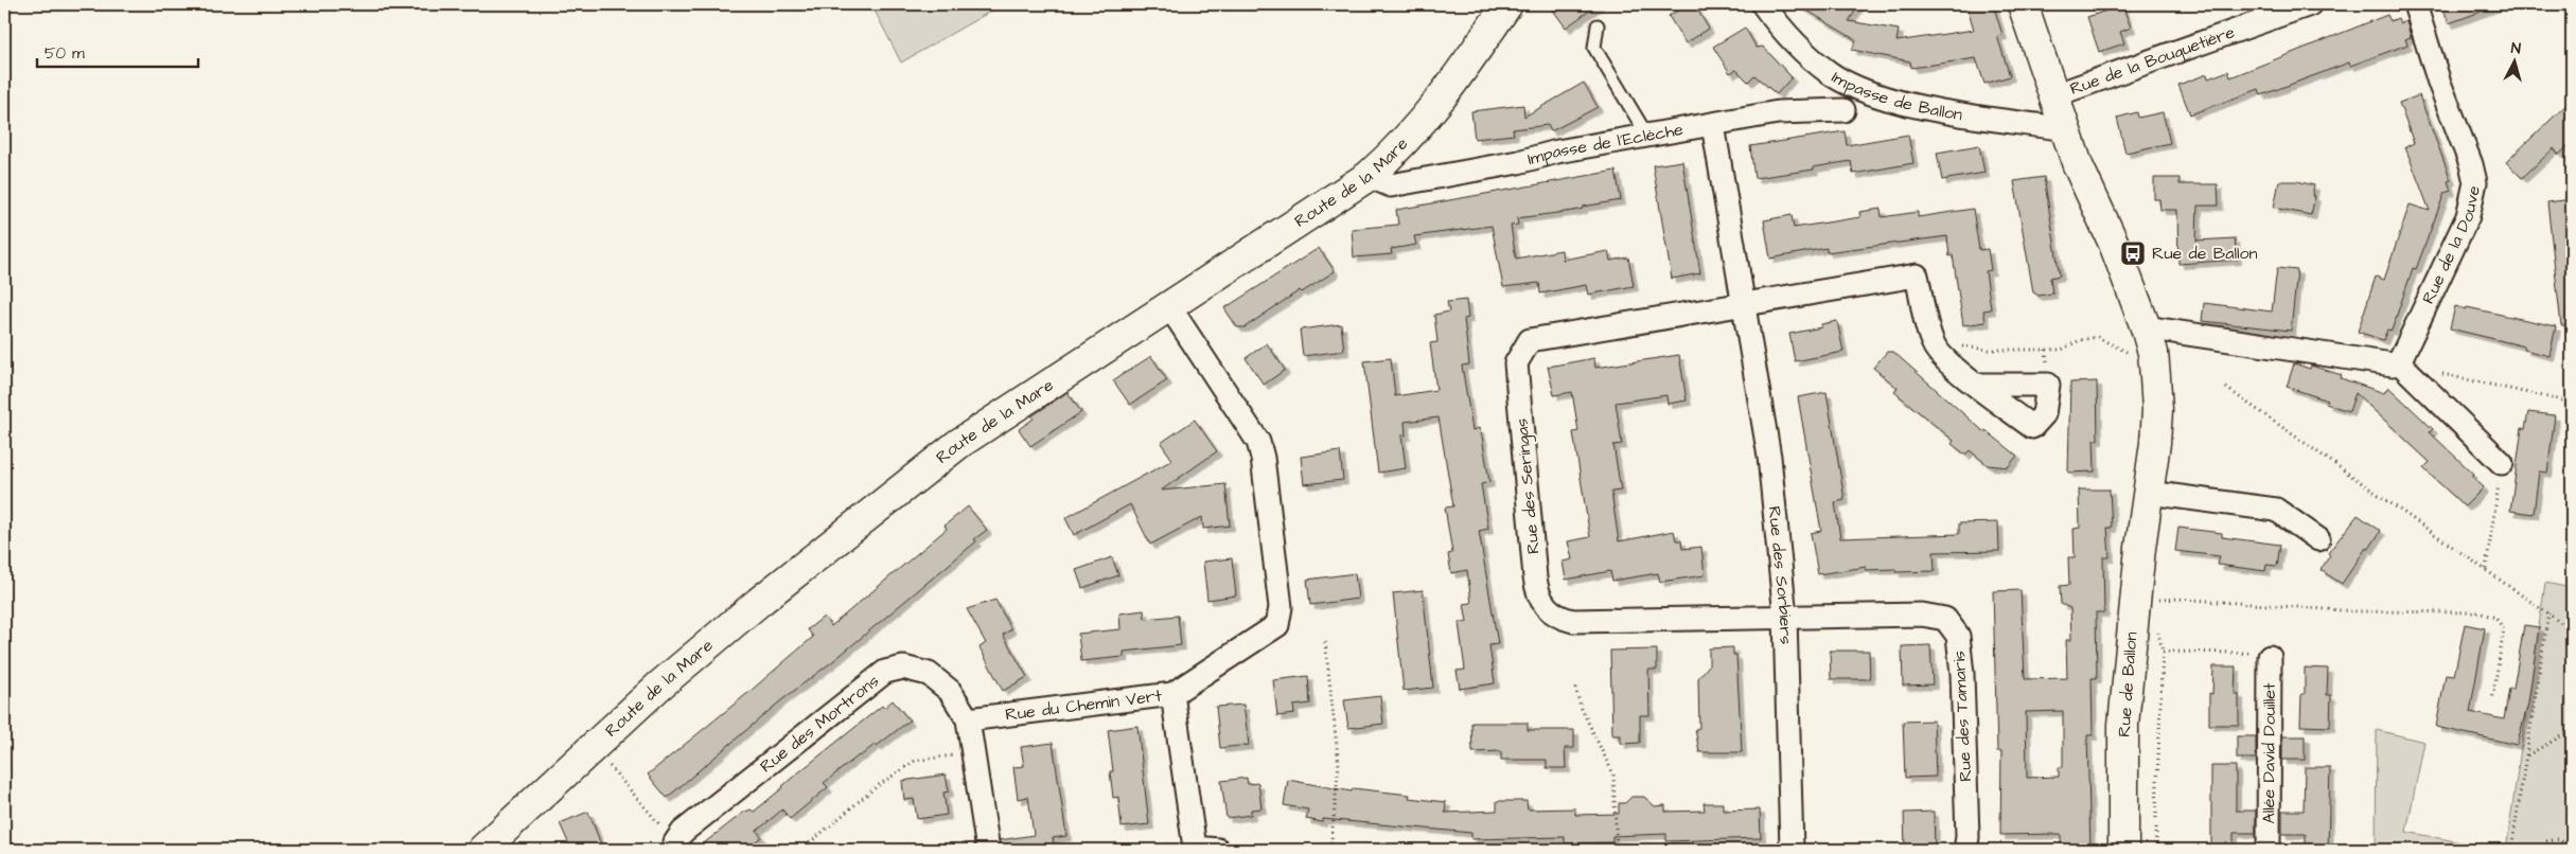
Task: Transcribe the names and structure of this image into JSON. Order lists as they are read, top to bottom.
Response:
{
  "streets": {
    "street": [
      "Rue de la Bouquetière",
      "Impasse de Ballon",
      "Impasse de l'Eclèche",
      "Route de la Mare",
      "Rue de la Douve",
      "Rue des Seringas",
      "Rue des Sorbiers",
      "Rue de Ballon",
      "Rue du Chemin Vert",
      "Rue des Tamaris",
      "Rue des Mortrons",
      "Allée David Douillet"
    ]
  },
  "crossings": [
    ["Rue de la Bouquetière", "Rue de Ballon"],
    ["Impasse de Ballon", "Rue de Ballon"],
    ["Impasse de l'Eclèche", "Route de la Mare"],
    ["Impasse de l'Eclèche", "Rue des Sorbiers"],
    ["Route de la Mare", "Rue du Chemin Vert"],
    ["Rue des Seringas", "Rue des Sorbiers"],
    ["Rue des Seringas", "Rue des Tamaris"],
    ["Rue des Sorbiers", "Rue des Tamaris"],
    ["Rue du Chemin Vert", "Rue des Mortrons"]
  ],
  "places": {
    "bus stop": ["Rue de Ballon"]
  },
  "scale_bar": "50 m",
  "north": "top"
}
